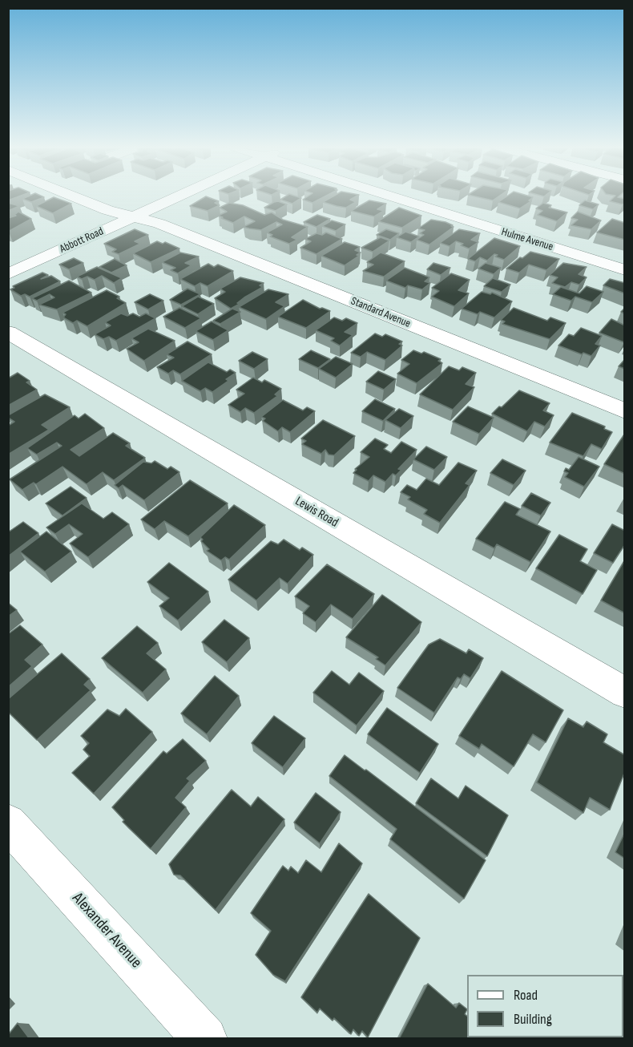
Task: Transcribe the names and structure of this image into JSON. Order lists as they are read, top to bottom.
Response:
{
  "streets": {
    "street": [
      "Hulme Avenue",
      "Abbott Road",
      "Standard Avenue",
      "Lewis Road",
      "Alexander Avenue"
    ]
  },
  "crossings": [
    ["Abbott Road", "Standard Avenue"]
  ],
  "legend": ["Road", "Building"]
}
